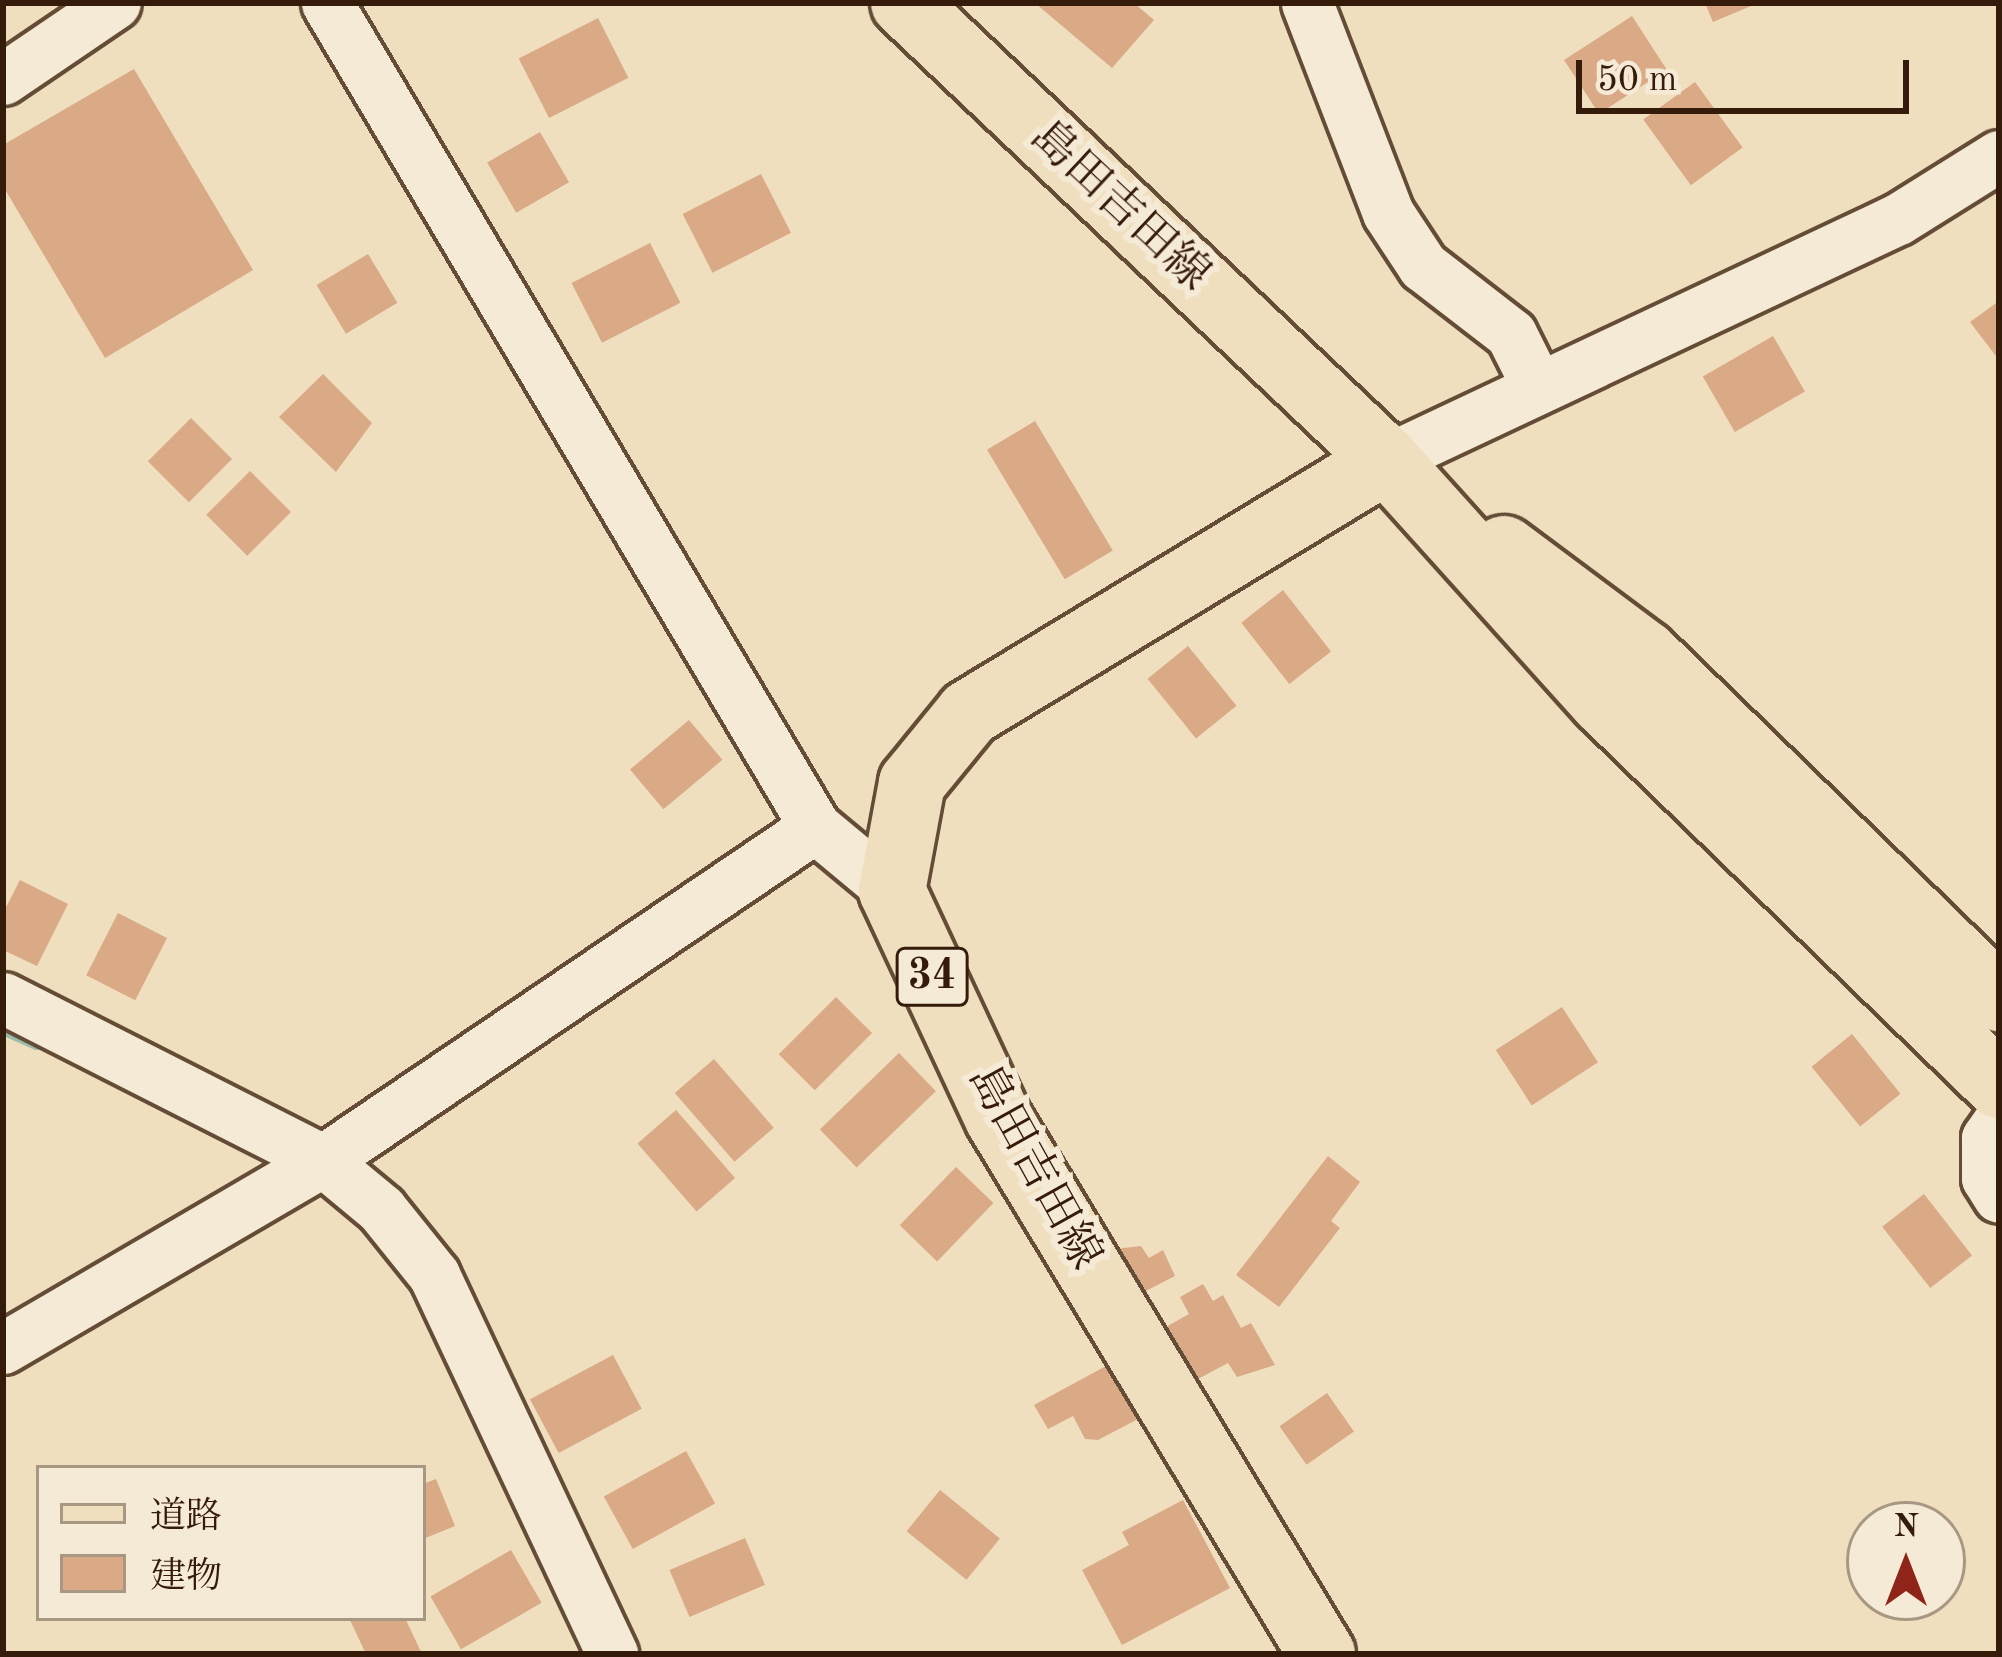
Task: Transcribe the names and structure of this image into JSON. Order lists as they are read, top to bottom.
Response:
{
  "streets": {
    "main road": ["島田吉田線", "34"]
  },
  "crossings": [
    ["島田吉田線", "34"]
  ],
  "legend": ["道路", "建物"],
  "scale_bar": "50 m",
  "north": "top"
}
